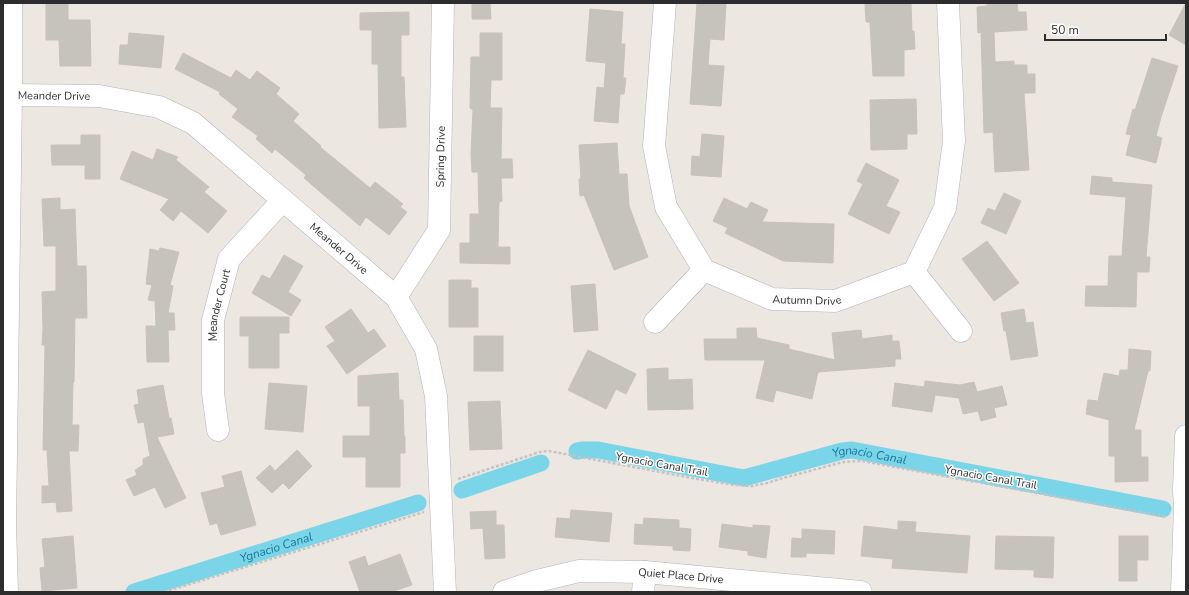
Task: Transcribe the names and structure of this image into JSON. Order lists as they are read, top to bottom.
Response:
{
  "streets": {
    "street": [
      "Meander Drive",
      "Spring Drive",
      "Autumn Drive",
      "Meander Court",
      "Quiet Place Drive"
    ],
    "path": ["Ygnacio Canal Trail"]
  },
  "crossings": [
    ["Meander Drive", "Spring Drive"],
    ["Meander Drive", "Meander Court"],
    ["Meander Drive", "Ygnacio Canal Trail"]
  ],
  "water": ["Ygnacio Canal"],
  "scale_bar": "50 m"
}
